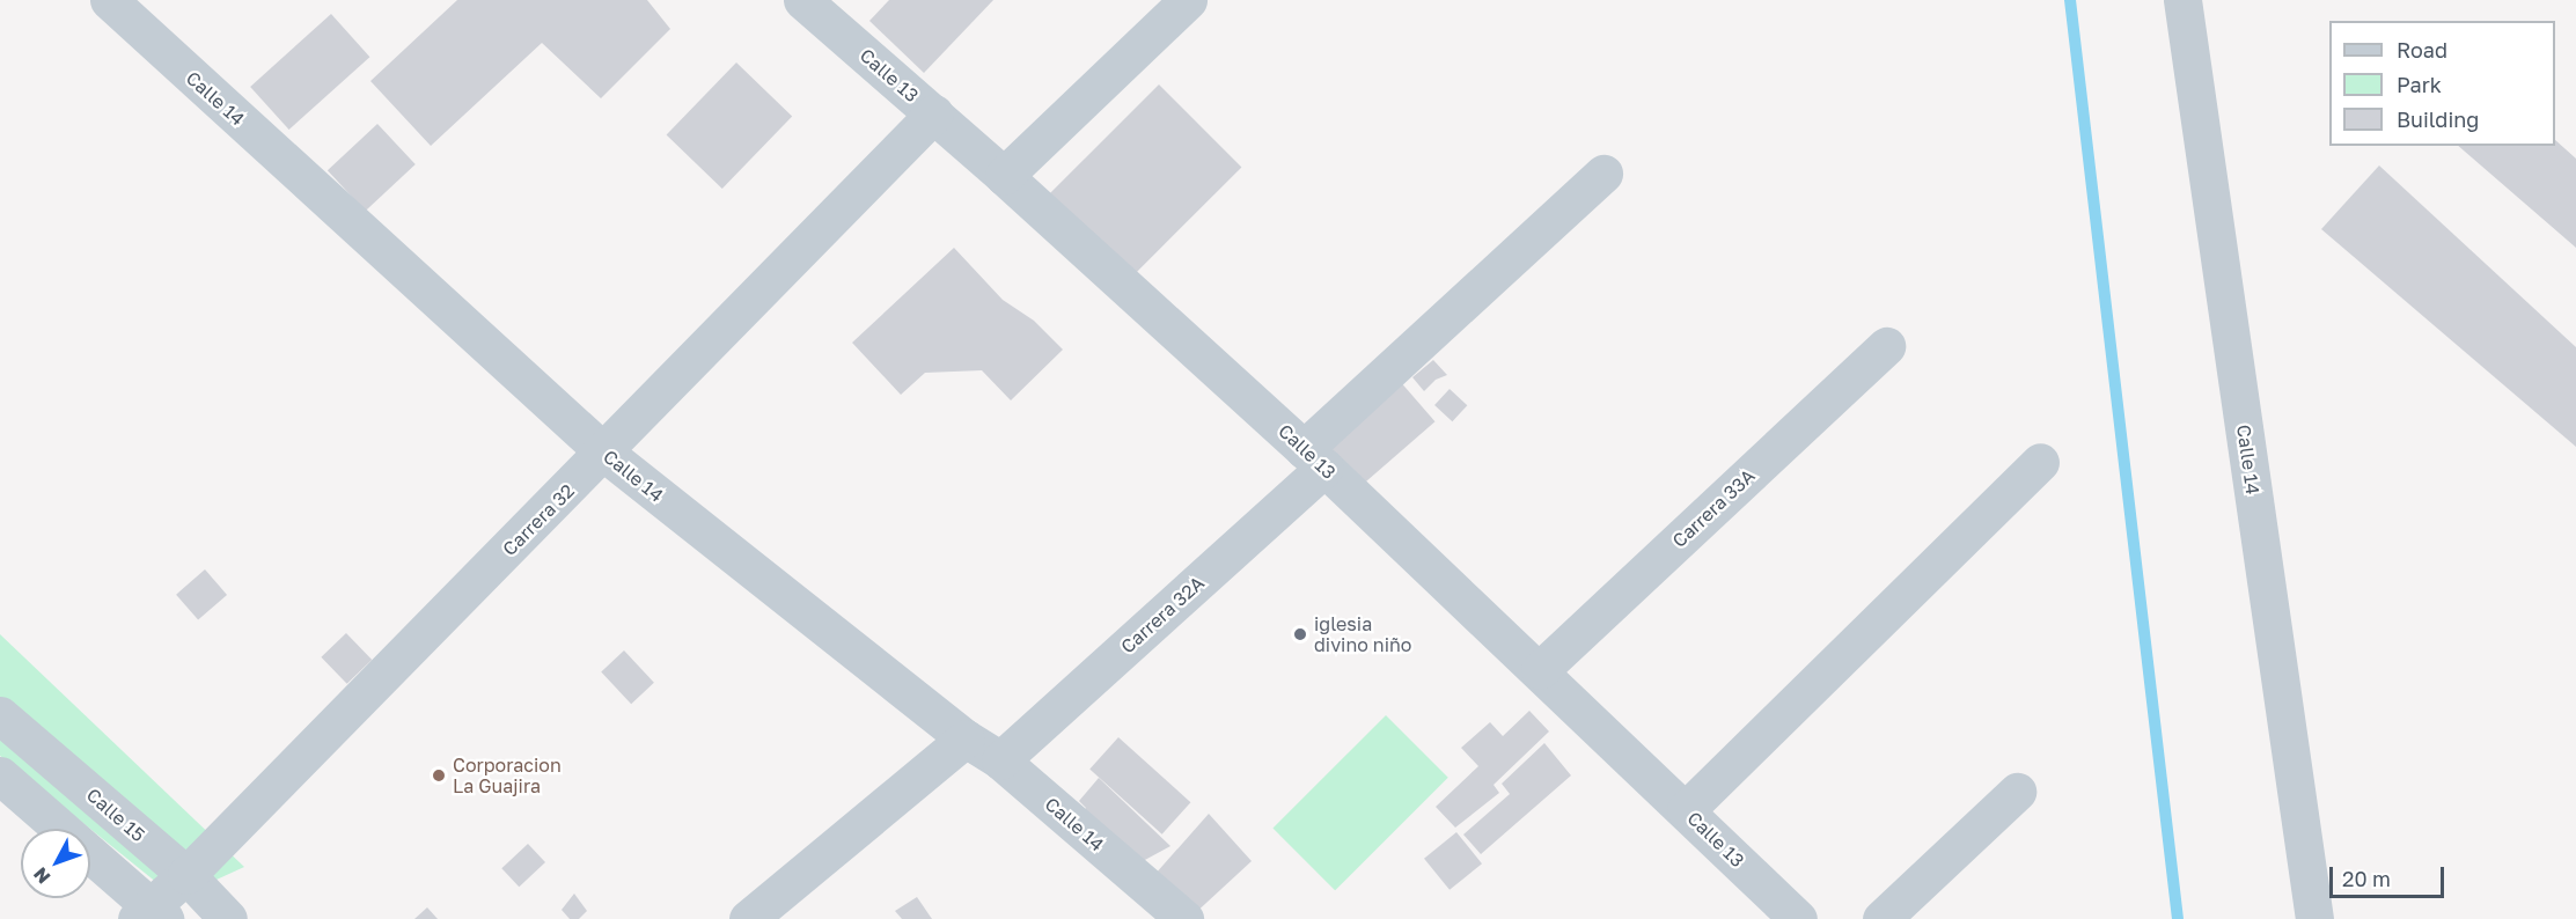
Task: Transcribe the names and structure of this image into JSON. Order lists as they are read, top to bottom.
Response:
{
  "streets": {
    "street": [
      "Calle 13",
      "Calle 14",
      "Carrera 33A",
      "Carrera 32",
      "Carrera 32A",
      "Calle 15"
    ]
  },
  "crossings": [
    ["Calle 13", "Carrera 33A"],
    ["Calle 13", "Carrera 32"],
    ["Calle 13", "Carrera 32A"],
    ["Calle 14", "Carrera 32"],
    ["Calle 14", "Carrera 32A"],
    ["Carrera 32", "Calle 15"]
  ],
  "places": ["iglesia divino niño", "Corporacion La Guajira"],
  "legend": ["Road", "Park", "Building"],
  "scale_bar": "20 m",
  "north": "bottom left"
}
